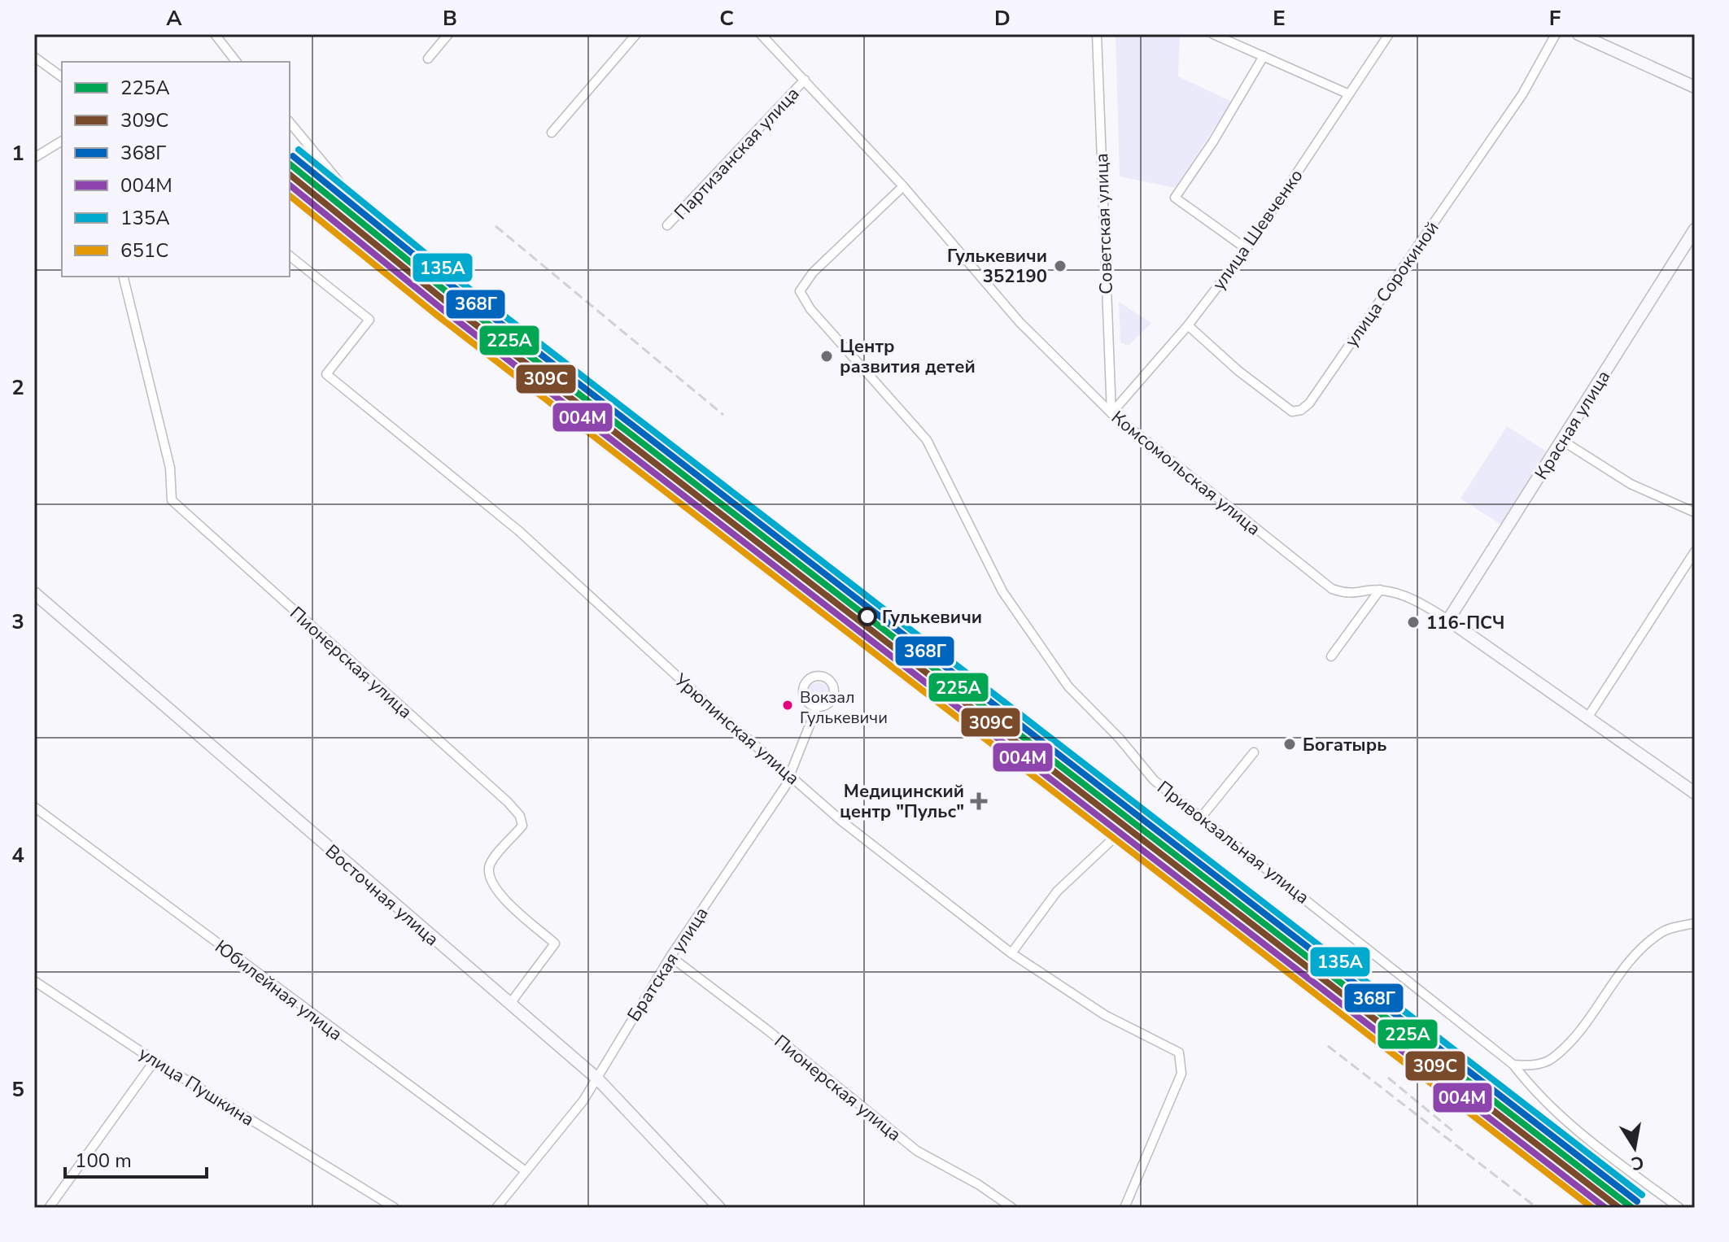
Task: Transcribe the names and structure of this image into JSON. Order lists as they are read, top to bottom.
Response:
{
  "streets": {
    "street": [
      "Партизанская улица",
      "Советская улица",
      "улица Шевченко",
      "улица Сорокиной",
      "Красная улица",
      "Комсомольская улица",
      "Пионерская улица",
      "Урюпинская улица",
      "Привокзальная улица",
      "Восточная улица",
      "Братская улица",
      "Юбилейная улица",
      "улица Пушкина"
    ]
  },
  "crossings": [
    ["Партизанская улица", "Комсомольская улица"],
    ["Советская улица", "улица Шевченко"],
    ["Советская улица", "Комсомольская улица"],
    ["улица Шевченко", "улица Сорокиной"],
    ["улица Шевченко", "Комсомольская улица"],
    ["Красная улица", "Комсомольская улица"],
    ["Комсомольская улица", "Привокзальная улица"],
    ["Пионерская улица", "Восточная улица"],
    ["Пионерская улица", "Братская улица"],
    ["Урюпинская улица", "Братская улица"],
    ["Восточная улица", "Братская улица"],
    ["Братская улица", "Юбилейная улица"]
  ],
  "places": {
    "other": [
      "Гулькевичи 352190",
      "Центр развития детей",
      "Гулькевичи",
      "116-ПСЧ",
      "Вокзал Гулькевичи",
      "Богатырь"
    ],
    "health": ["Медицинский центр \"Пульс\""]
  },
  "lines": [
    "transit line 135А",
    "transit line 368Г",
    "transit line 225А",
    "transit line 309С",
    "transit line 004М",
    "transit line 651С"
  ],
  "legend": [
    "225А",
    "309С",
    "368Г",
    "004М",
    "135А",
    "651С"
  ],
  "scale_bar": "100 m",
  "north": "bottom",
  "grid": {
    "columns": [
      "A",
      "B",
      "C",
      "D",
      "E",
      "F"
    ],
    "rows": [
      "1",
      "2",
      "3",
      "4",
      "5"
    ]
  }
}
